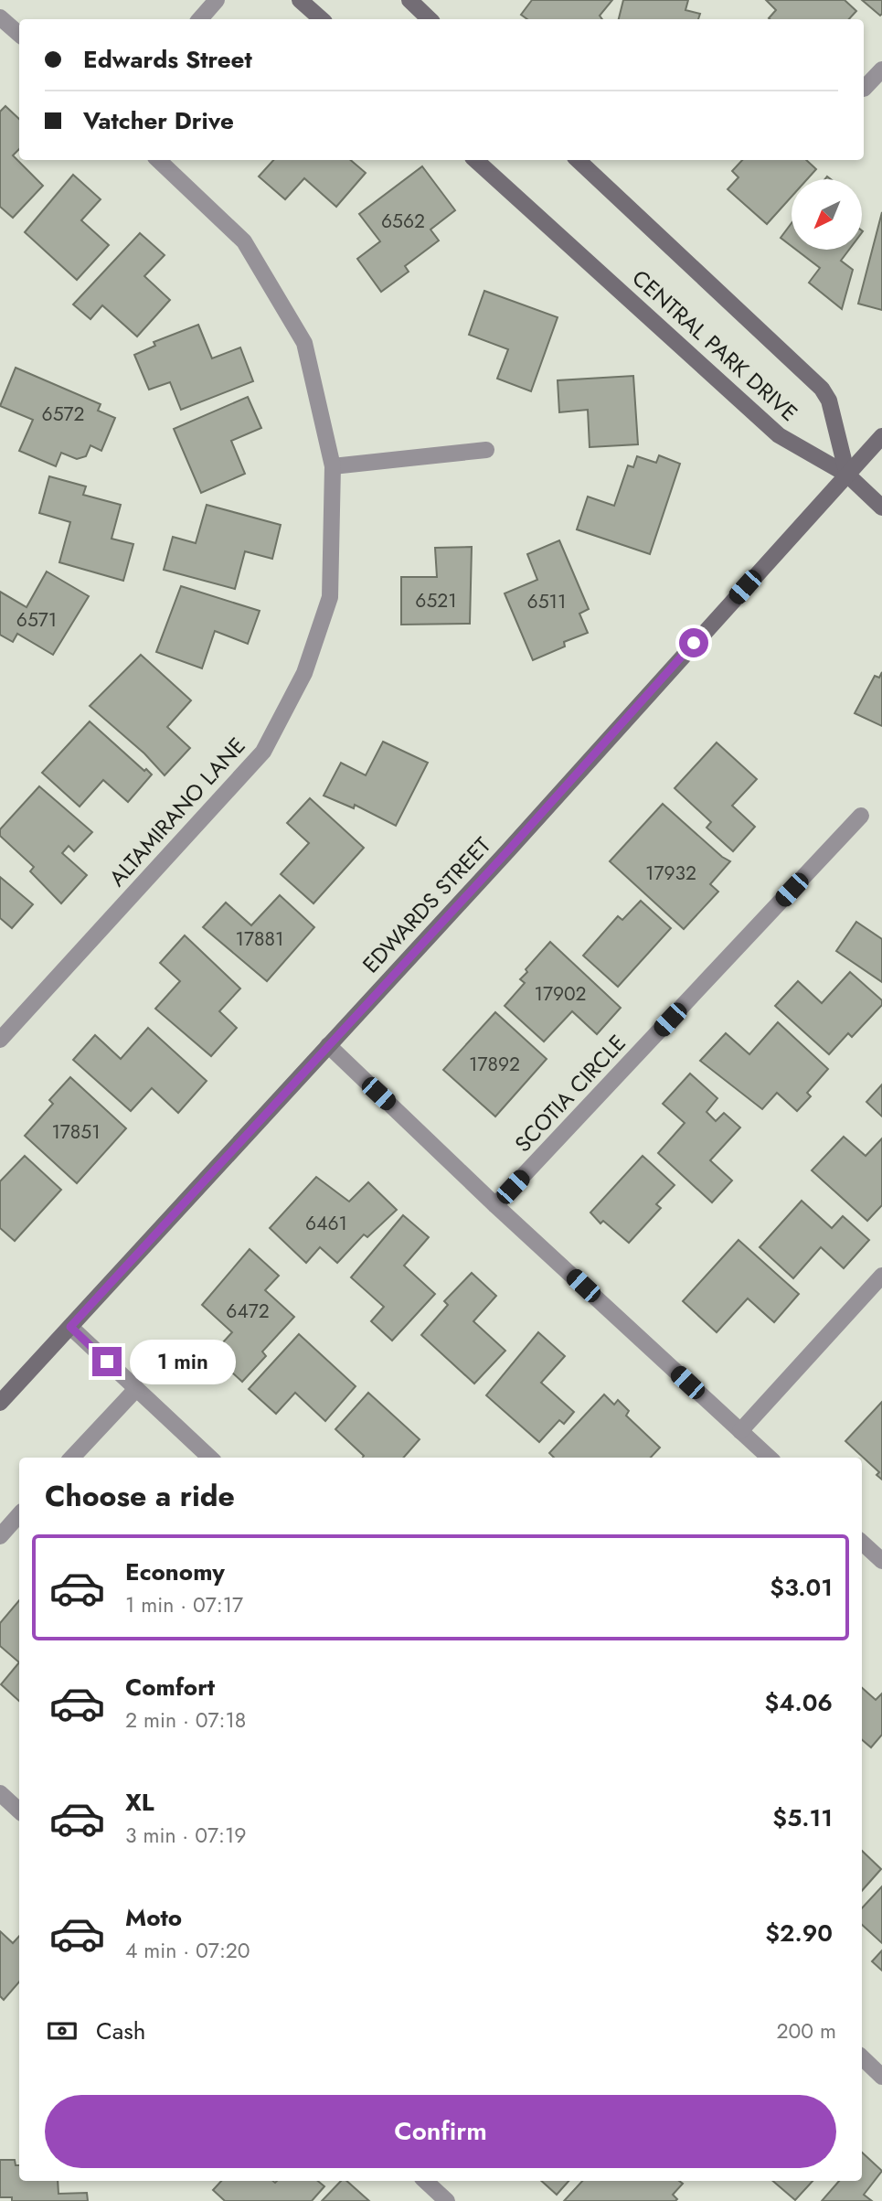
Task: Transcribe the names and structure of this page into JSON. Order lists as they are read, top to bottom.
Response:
{
  "streets": {
    "main road": ["CENTRAL PARK DRIVE", "EDWARDS STREET"],
    "street": ["ALTAMIRANO LANE", "SCOTIA CIRCLE"]
  },
  "crossings": [
    ["CENTRAL PARK DRIVE", "EDWARDS STREET"]
  ],
  "house_numbers": [
    "6562",
    "6572",
    "6521",
    "6511",
    "6571",
    "17932",
    "17881",
    "17902",
    "17892",
    "17851",
    "6461",
    "6472"
  ],
  "north": "bottom left",
  "page": {
    "banner": ["Edwards Street", "Vatcher Drive"],
    "bubble": "1 min",
    "heading": "Choose a ride",
    "list": [
      {
        "name": "Economy",
        "note": "1 min · 07:17",
        "value": "$3.01"
      },
      {
        "name": "Comfort",
        "note": "2 min · 07:18",
        "value": "$4.06"
      },
      {
        "name": "XL",
        "note": "3 min · 07:19",
        "value": "$5.11"
      },
      {
        "name": "Moto",
        "note": "4 min · 07:20",
        "value": "$2.90"
      }
    ],
    "pay": ["Cash", "200 m"],
    "buttons": "Confirm"
  }
}
